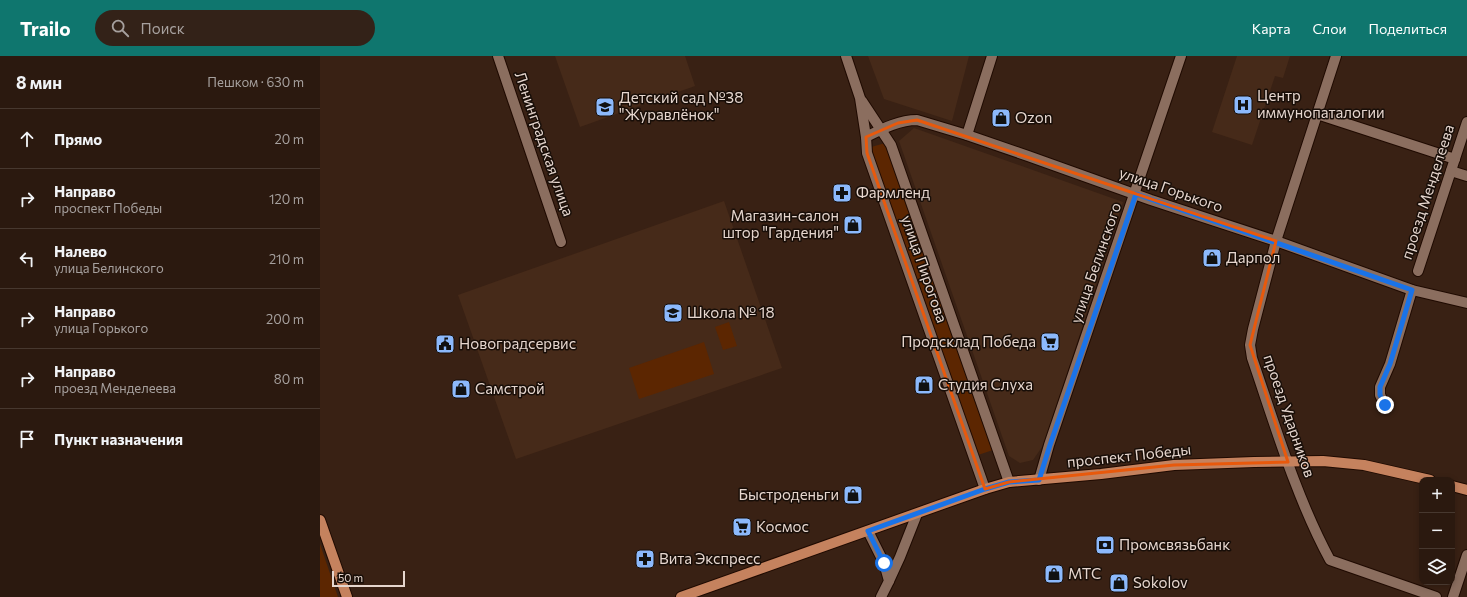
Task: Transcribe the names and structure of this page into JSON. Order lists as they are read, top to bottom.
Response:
{
  "streets": {
    "main road": ["проспект Победы"],
    "street": [
      "Ленинградская улица",
      "улица Горького",
      "проезд Менделеева",
      "улица Белинского",
      "улица Пирогова",
      "проезд Ударников"
    ]
  },
  "crossings": [
    ["улица Горького", "улица Белинского"],
    ["улица Горького", "улица Пирогова"],
    ["улица Горького", "проезд Ударников"],
    ["улица Белинского", "проспект Победы"],
    ["улица Пирогова", "проспект Победы"],
    ["проезд Ударников", "проспект Победы"]
  ],
  "places": {
    "hospital": ["Центр иммунопаталогии"],
    "school or university": ["Детский сад №38 \"Журавлёнок\"", "Школа № 18"],
    "shop": [
      "Ozon",
      "Магазин-салон штор \"Гардения\"",
      "Дарпол",
      "Студия Слуха",
      "Самстрой",
      "Быстроденьги",
      "МТС",
      "Sokolov"
    ],
    "pharmacy": ["Фармленд", "Вита Экспресс"],
    "supermarket": ["Продсклад Победа", "Космос"],
    "public building": ["Новоградсервис"],
    "bank": ["Промсвязьбанк"]
  },
  "scale_bar": "50 m",
  "page": {
    "header": "Trailo",
    "search": "Поиск",
    "nav": ["Карта", "Слои", "Поделиться"],
    "heading": ["8 мин", "Пешком · 630 m"],
    "list": [
      ["Прямо", "20 m"],
      ["Направо", "проспект Победы", "120 m"],
      ["Налево", "улица Белинского", "210 m"],
      ["Направо", "улица Горького", "200 m"],
      ["Направо", "проезд Менделеева", "80 m"],
      "Пункт назначения"
    ],
    "map_buttons": ["+", "−"],
    "scale": "50 m"
  }
}
